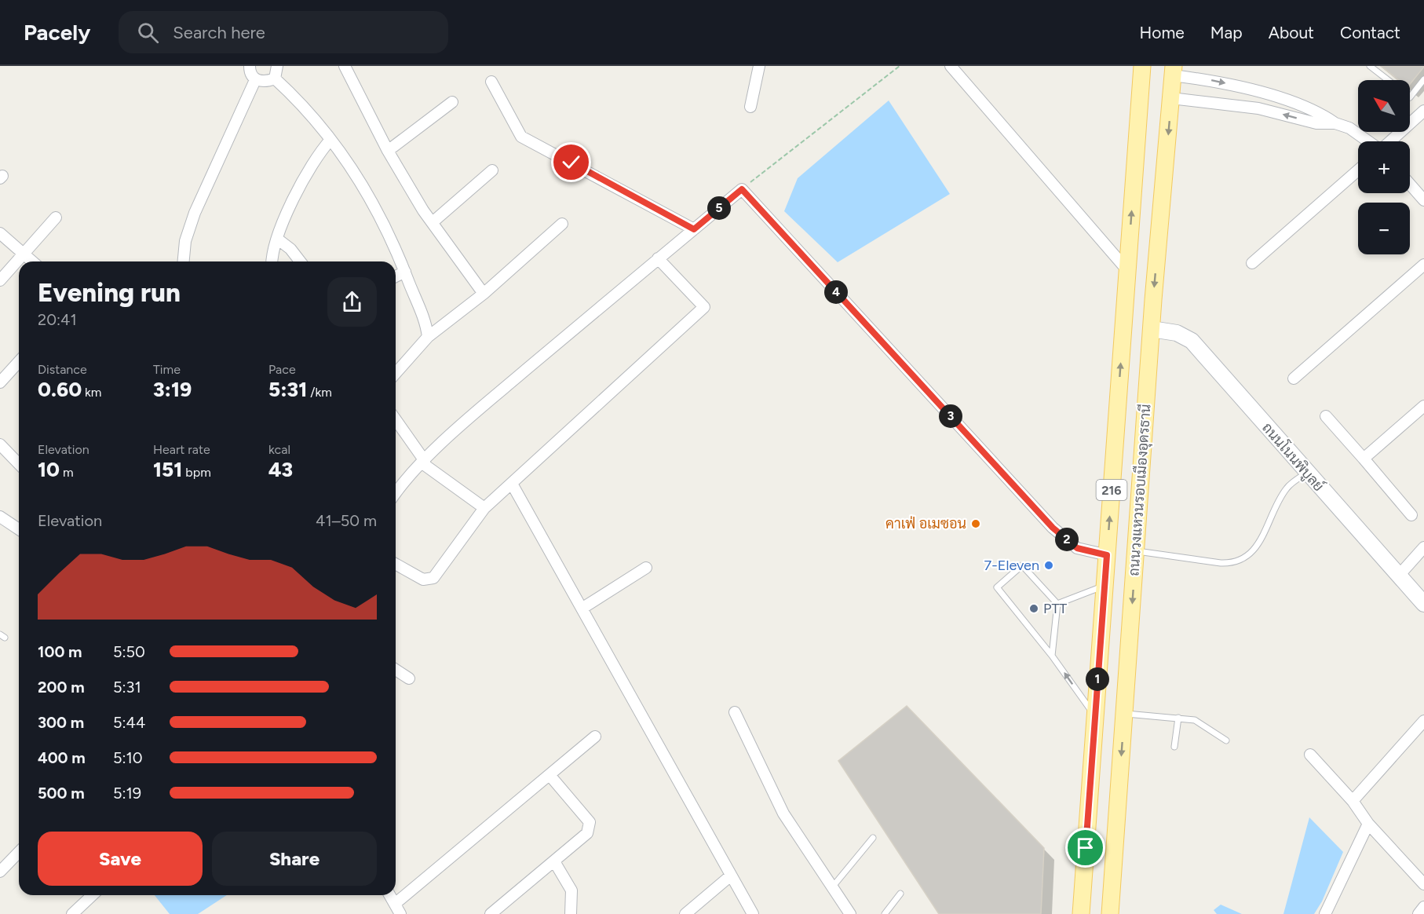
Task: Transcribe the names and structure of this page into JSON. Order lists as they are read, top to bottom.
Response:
{
  "streets": {
    "main road": ["216", "ถนนวงแหวนรอบเมืองอุดรธานี"],
    "street": ["ถนนโนนพิบูลย์"]
  },
  "crossings": [
    ["ถนนโนนพิบูลย์", "ถนนวงแหวนรอบเมืองอุดรธานี"]
  ],
  "places": ["คาเฟ่ อเมซอน", "7-Eleven", "PTT"],
  "north": "top left",
  "page": {
    "header": "Pacely",
    "search": "Search here",
    "nav": [
      "Home",
      "Map",
      "About",
      "Contact"
    ],
    "map_buttons": ["+", "−"],
    "pins": [
      "5",
      "4",
      "3",
      "2",
      "1"
    ],
    "heading": ["Evening run", "20:41"],
    "stats": [
      ["Distance", "0.60 km"],
      ["Time", "3:19"],
      ["Pace", "5:31 /km"],
      ["Elevation", "10 m"],
      ["Heart rate", "151 bpm"],
      ["kcal", "43"]
    ],
    "chart": ["Elevation", "41–50 m"],
    "list": [
      {
        "name": "100 m",
        "note": "5:50"
      },
      {
        "name": "200 m",
        "note": "5:31"
      },
      {
        "name": "300 m",
        "note": "5:44"
      },
      {
        "name": "400 m",
        "note": "5:10"
      },
      {
        "name": "500 m",
        "note": "5:19"
      }
    ],
    "buttons": ["Save", "Share"]
  }
}
